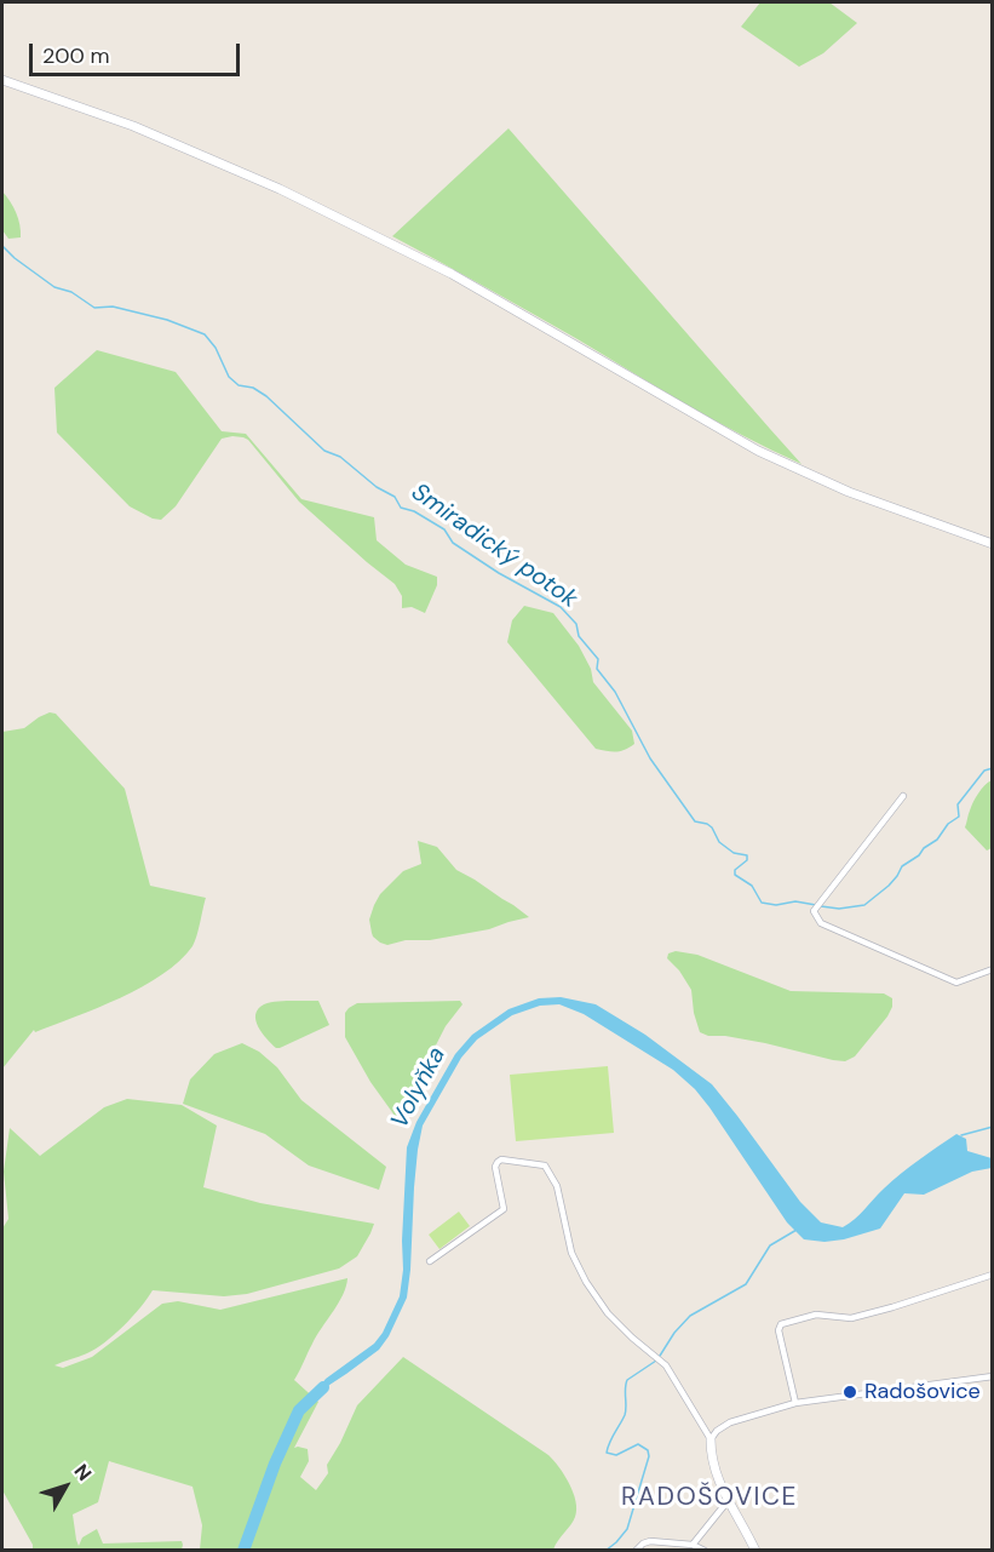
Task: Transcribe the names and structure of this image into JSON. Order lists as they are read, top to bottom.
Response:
{
  "districts": ["RADOŠOVICE"],
  "water": ["Smiradický potok", "Volyňka"],
  "places": ["Radošovice"],
  "scale_bar": "200 m",
  "north": "top right"
}
